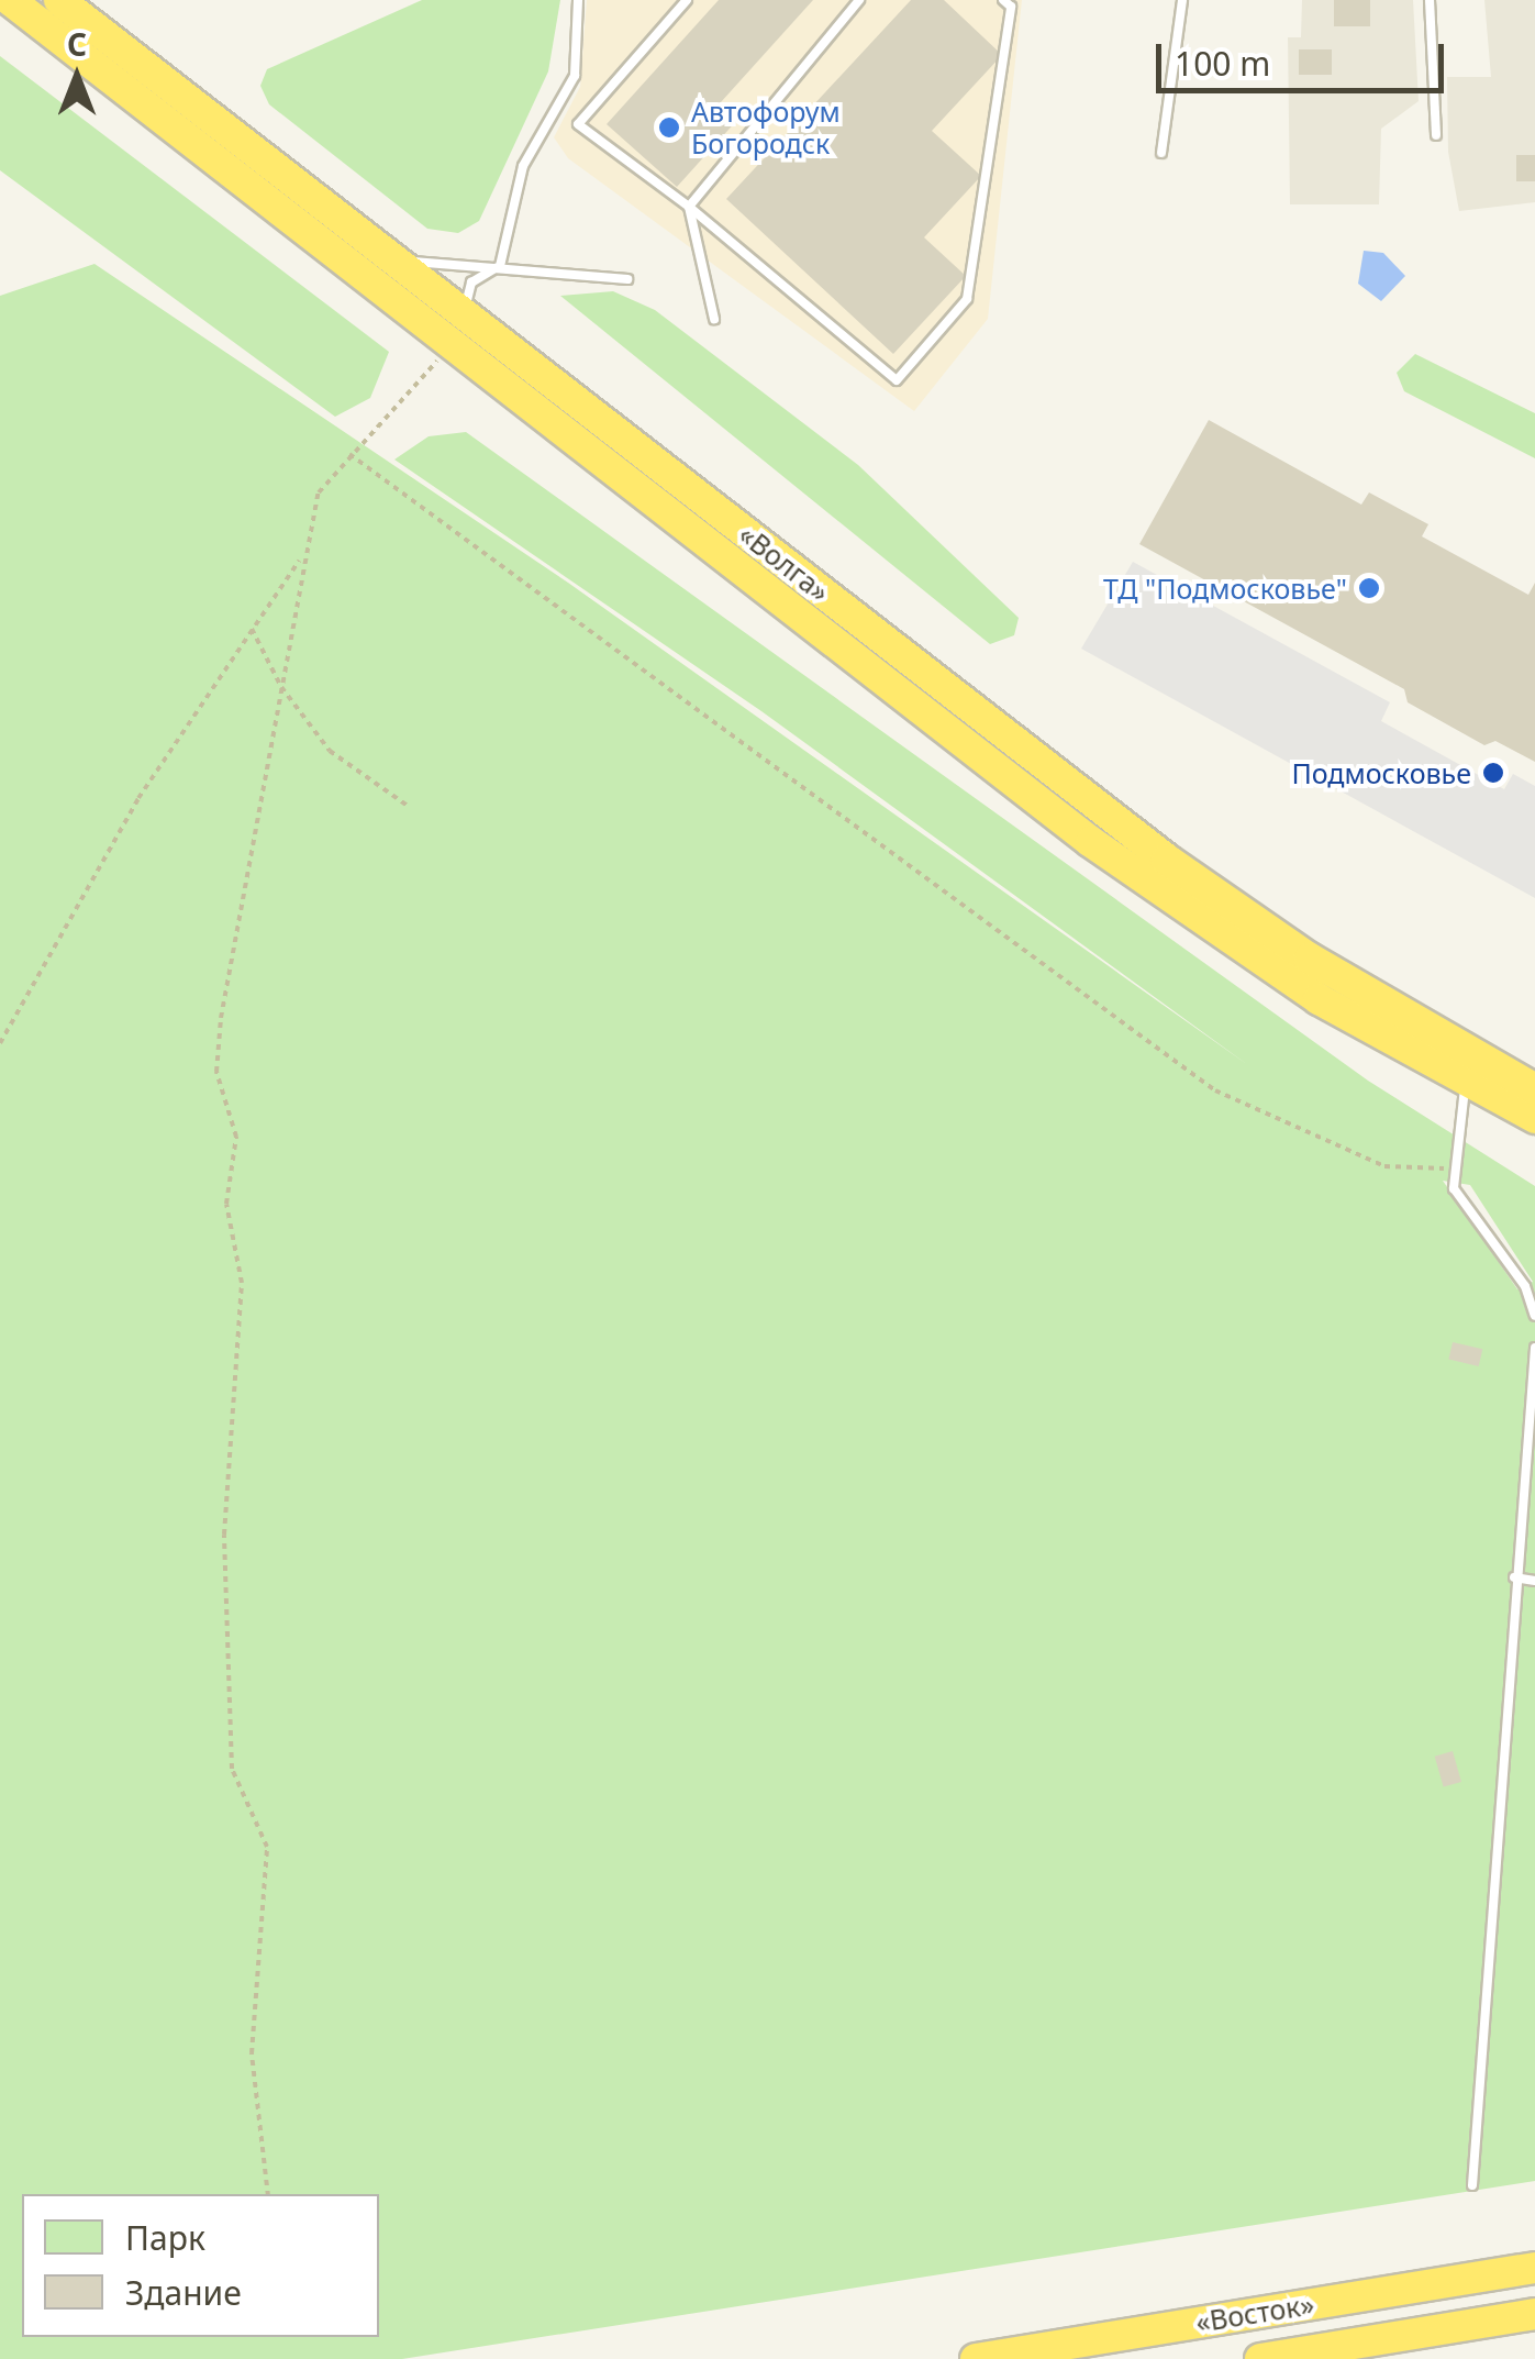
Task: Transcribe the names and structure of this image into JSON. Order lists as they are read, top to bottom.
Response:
{
  "streets": {
    "highway": ["«Волга»", "«Восток»"]
  },
  "places": ["Автофорум Богородск", "ТД \"Подмосковье\"", "Подмосковье"],
  "legend": ["Парк", "Здание"],
  "scale_bar": "100 m",
  "north": "top"
}
